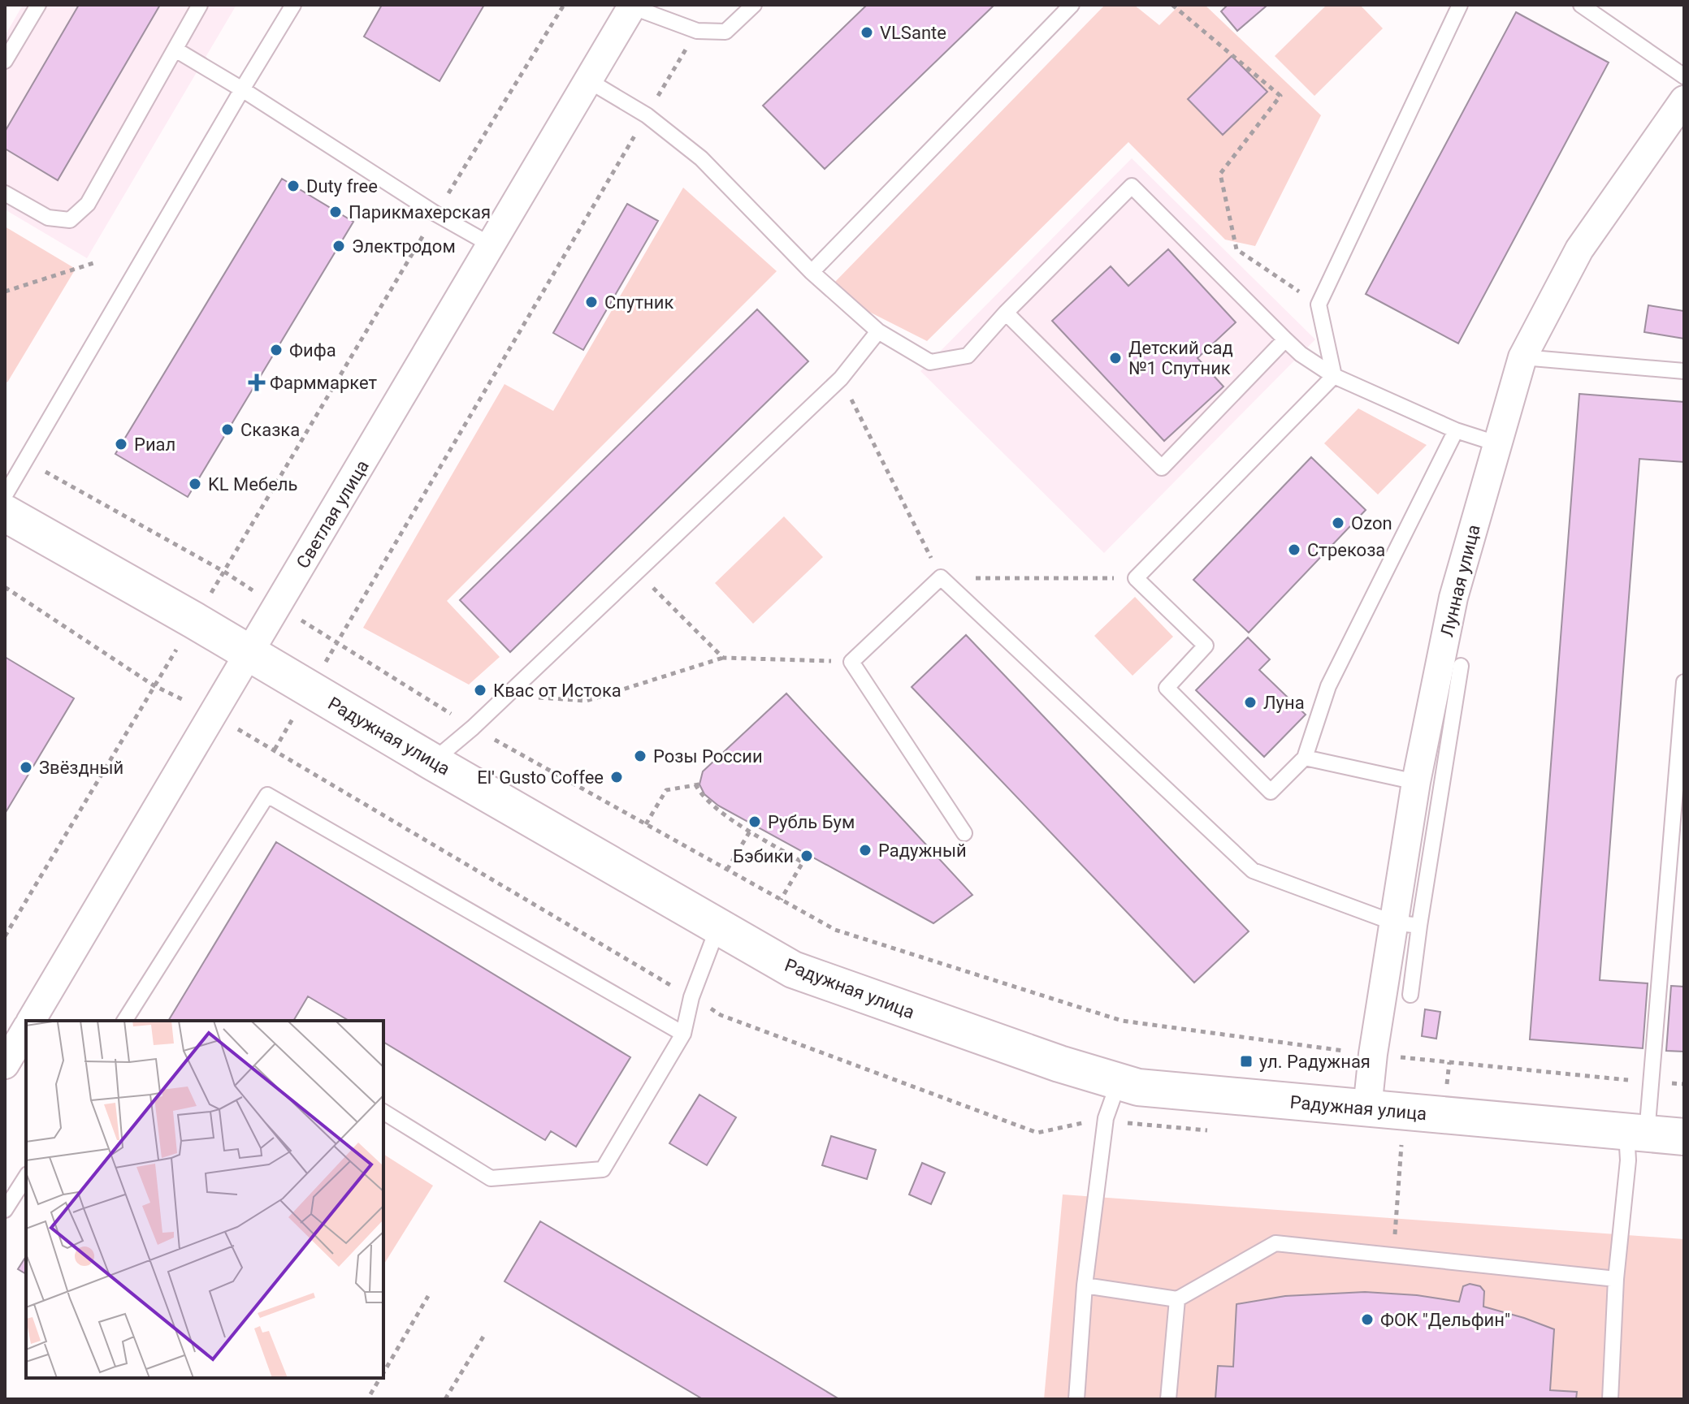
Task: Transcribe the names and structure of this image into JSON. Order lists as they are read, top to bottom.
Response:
{
  "streets": {
    "main road": ["Радужная улица"],
    "street": ["Светлая улица", "Лунная улица"]
  },
  "crossings": [
    ["Светлая улица", "Радужная улица"],
    ["Лунная улица", "Радужная улица"]
  ],
  "places": {
    "other": [
      "VLSante",
      "Duty free",
      "Парикмахерская",
      "Электродом",
      "Спутник",
      "Фифа",
      "Детский сад №1 Спутник",
      "Сказка",
      "Риал",
      "KL Мебель",
      "Ozon",
      "Стрекоза",
      "Квас от Истока",
      "Луна",
      "Розы России",
      "Звёздный",
      "El' Gusto Coffee",
      "Рубль Бум",
      "Радужный",
      "Бэбики",
      "ФОК \"Дельфин\""
    ],
    "health": ["Фарммаркет"],
    "transit": ["ул. Радужная"]
  }
}
